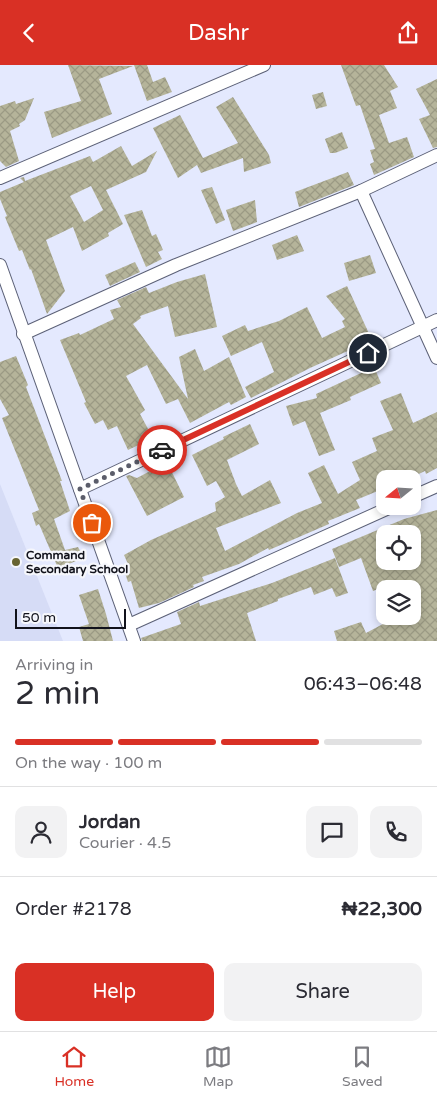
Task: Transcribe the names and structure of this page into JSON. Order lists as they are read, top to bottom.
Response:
{
  "places": ["Command Secondary School"],
  "scale_bar": "50 m",
  "north": "left",
  "page": {
    "header": "Dashr",
    "scale": "50 m",
    "heading": ["2 min", "Arriving in", "06:43–06:48"],
    "panel": [
      "Jordan",
      "Courier · 4.5",
      "Order #2178",
      "₦22,300"
    ],
    "bar": "On the way · 100 m",
    "buttons": ["Help", "Share"],
    "tabs": ["Home", "Map", "Saved"]
  }
}
